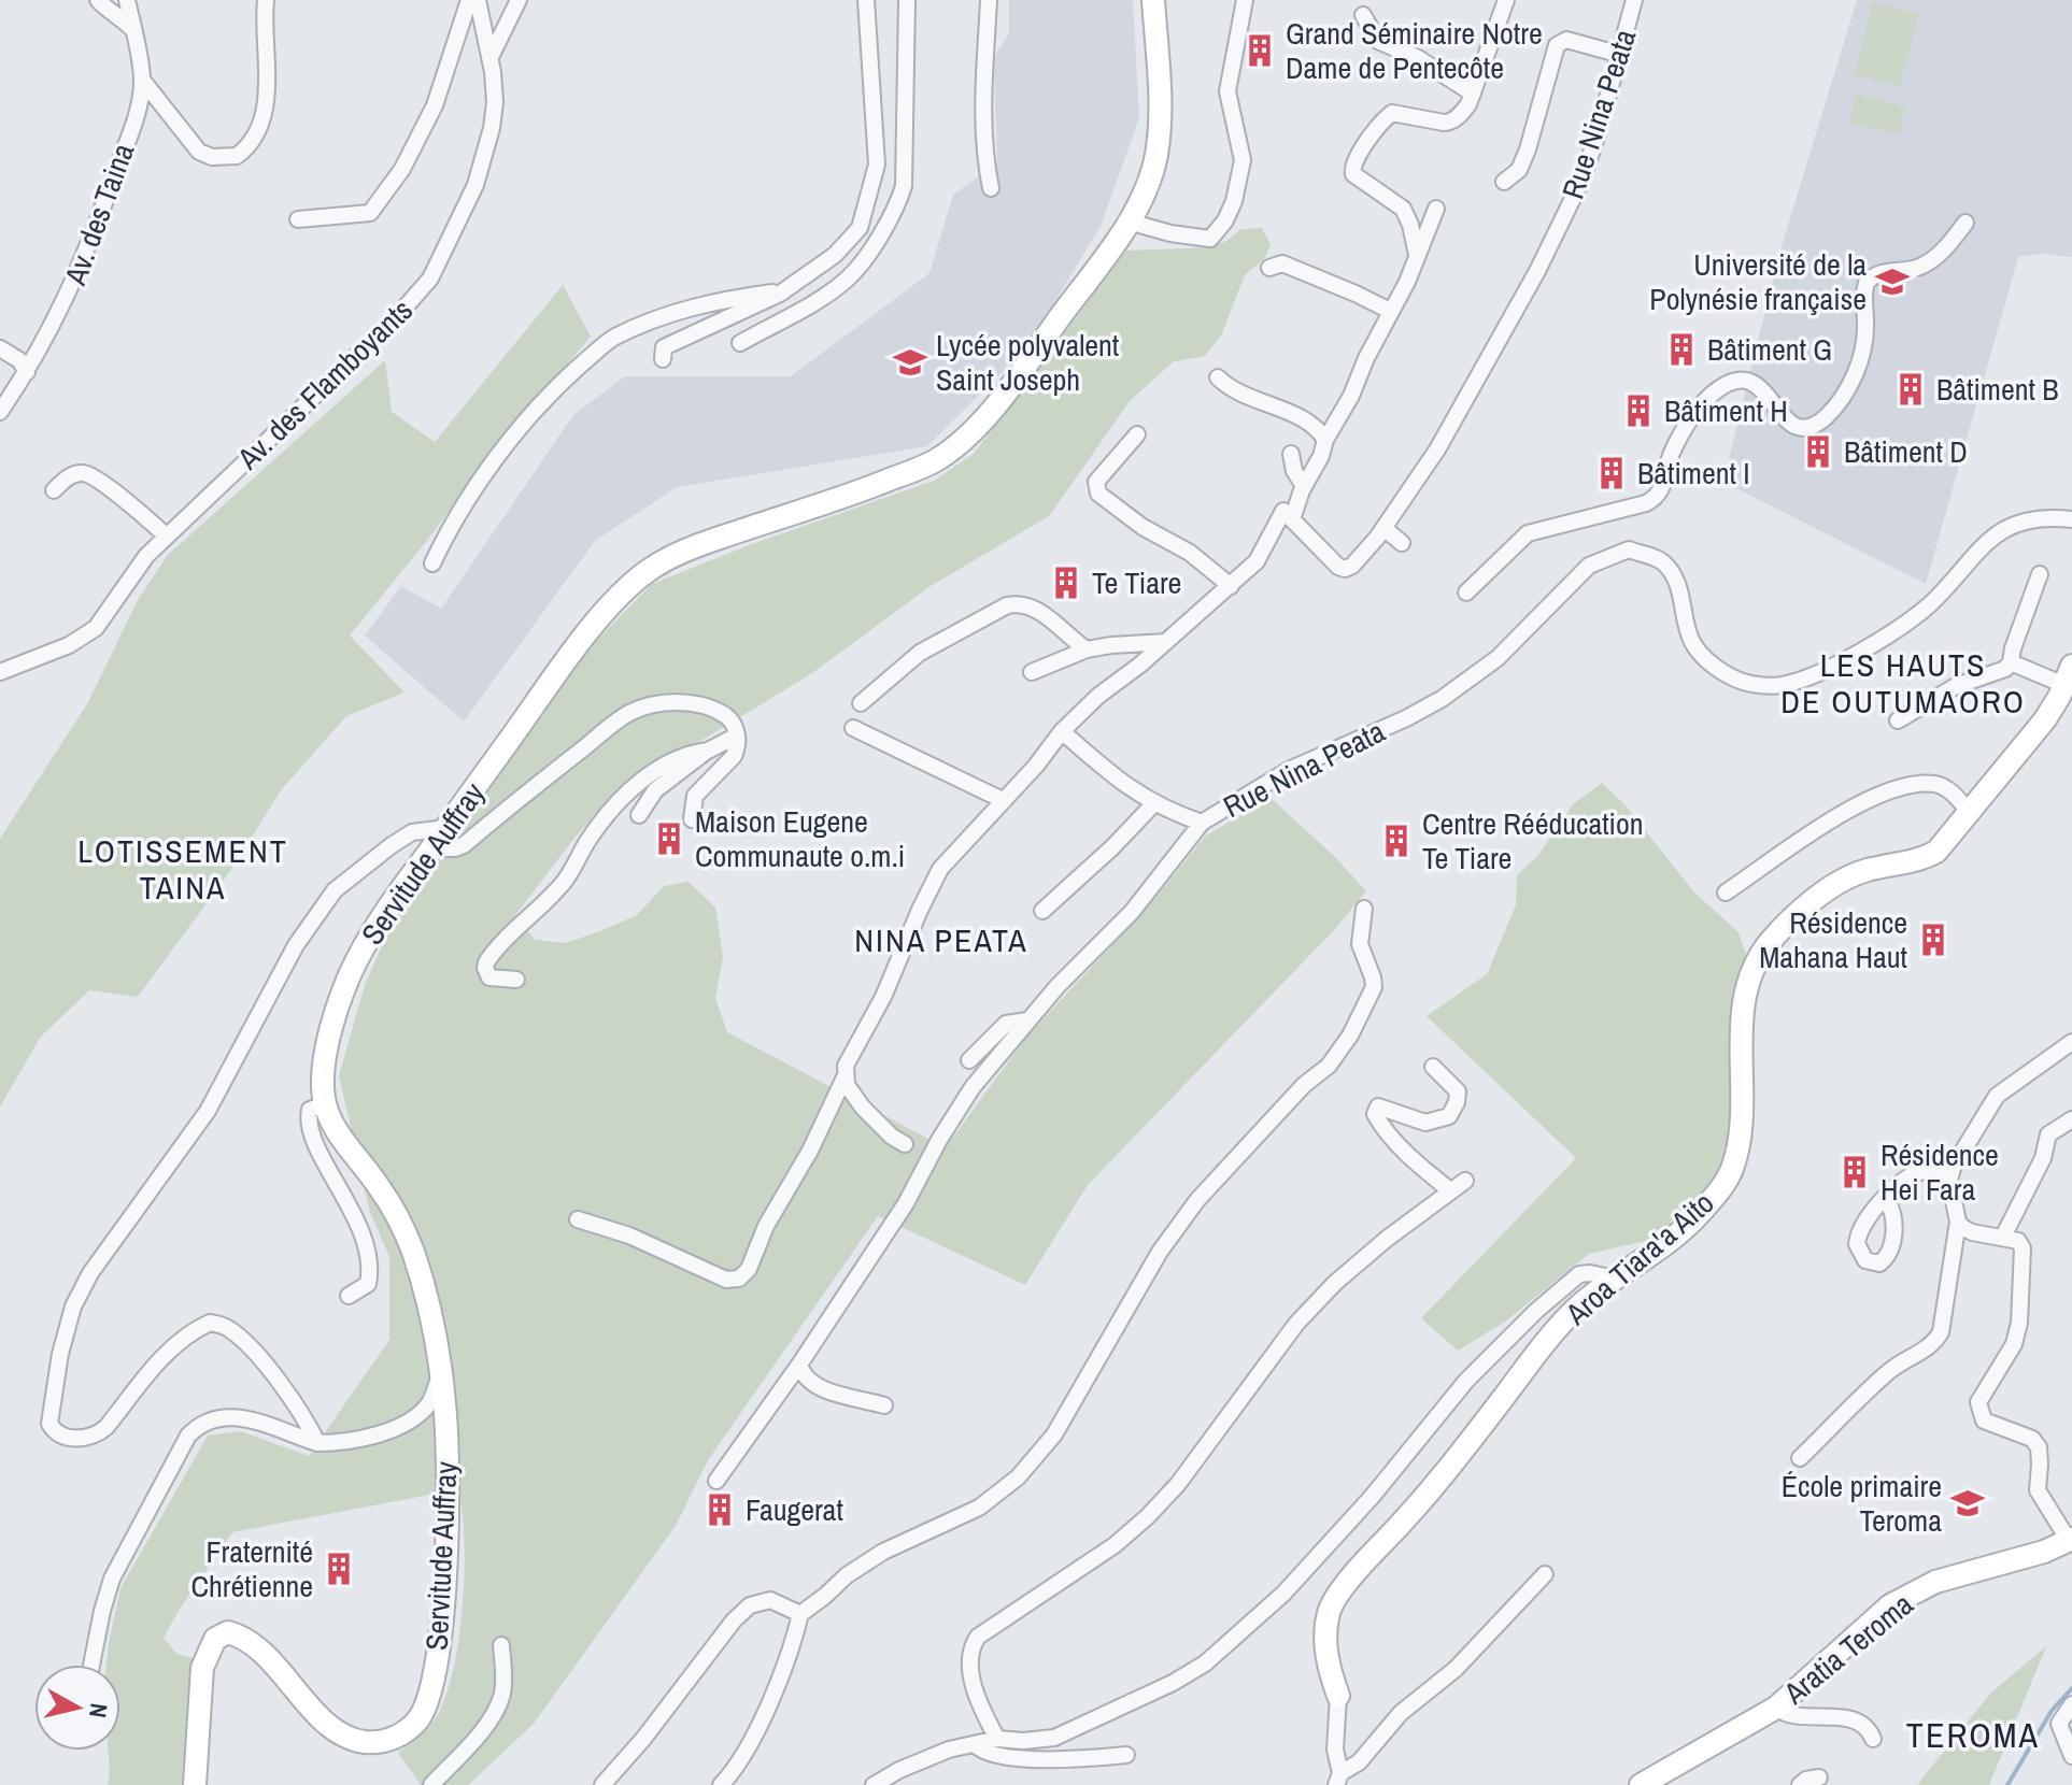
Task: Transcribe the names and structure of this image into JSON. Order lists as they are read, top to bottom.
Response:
{
  "streets": {
    "street": [
      "Rue Nina Peata",
      "Av. des Taina",
      "Av. des Flamboyants",
      "Servitude Auffray",
      "Aroa Tiara'a Aito",
      "Aratia Teroma"
    ]
  },
  "districts": [
    "LES HAUTS DE OUTUMAORO",
    "LOTISSEMENT TAINA",
    "NINA PEATA",
    "TEROMA"
  ],
  "places": {
    "building": [
      "Grand Séminaire Notre Dame de Pentecôte",
      "Bâtiment G",
      "Bâtiment B",
      "Bâtiment H",
      "Bâtiment D",
      "Bâtiment I",
      "Te Tiare",
      "Maison Eugene Communaute o.m.i",
      "Centre Rééducation Te Tiare",
      "Résidence Mahana Haut",
      "Résidence Hei Fara",
      "Faugerat",
      "Fraternité Chrétienne"
    ],
    "school or university": ["Université de la Polynésie française", "Lycée polyvalent Saint Joseph", "École primaire Teroma"]
  },
  "north": "right"
}
